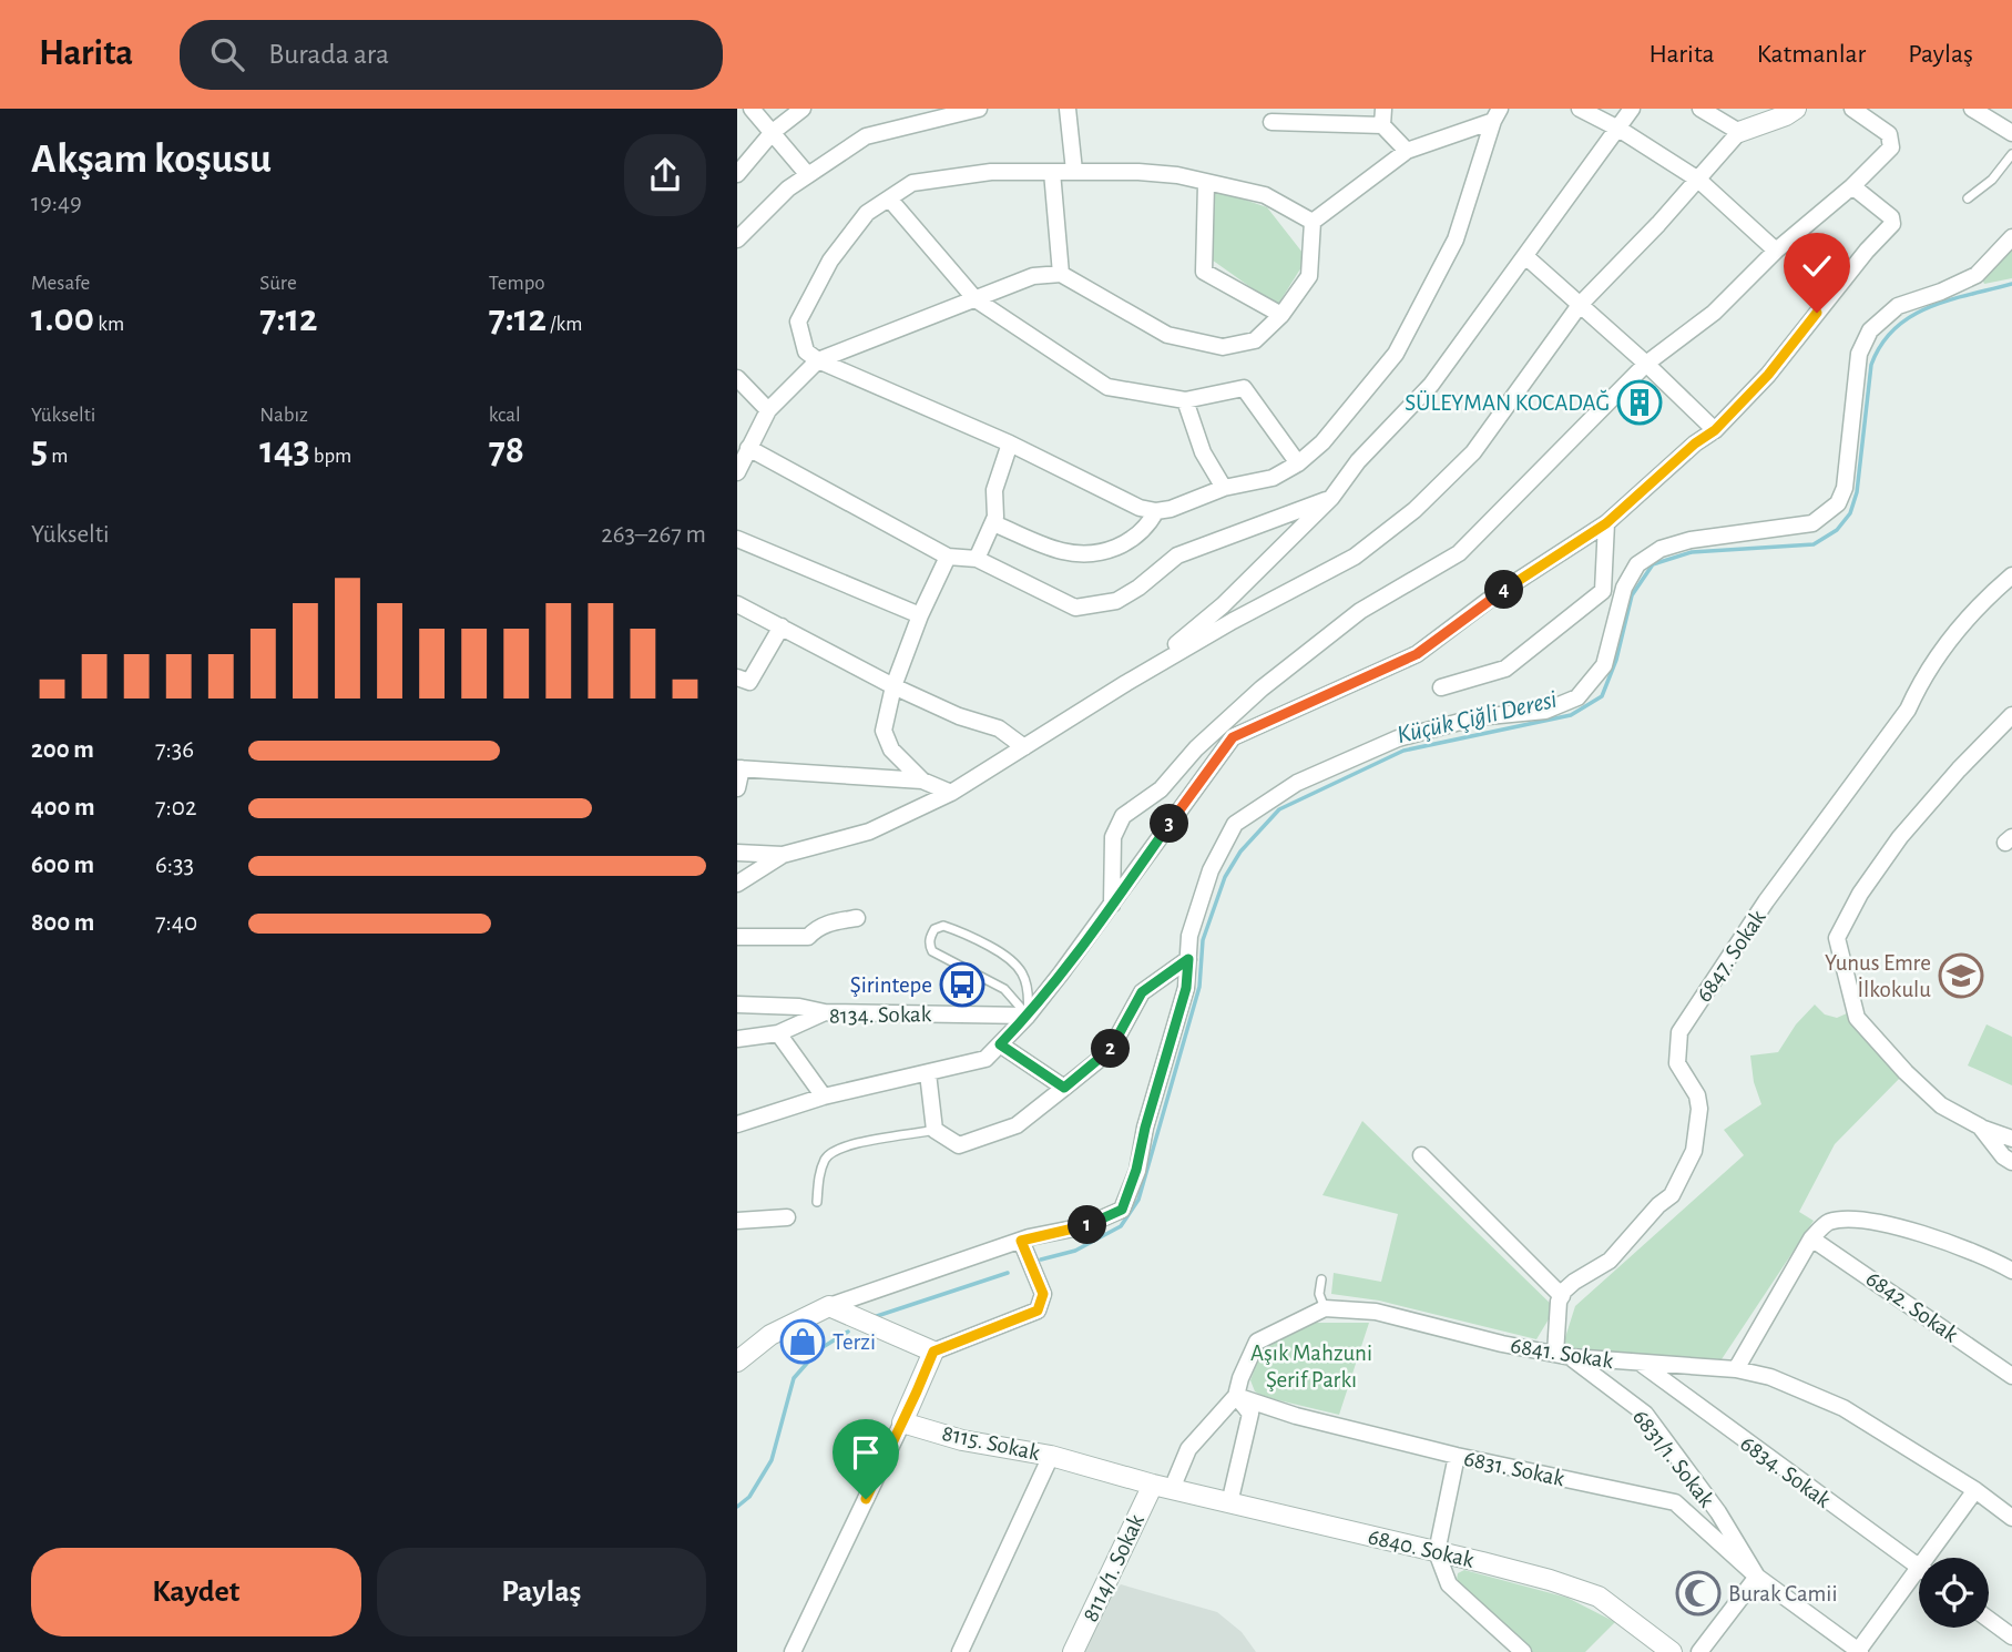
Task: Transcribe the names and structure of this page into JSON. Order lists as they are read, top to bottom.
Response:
{
  "streets": {
    "street": [
      "6847. Sokak",
      "8134. Sokak",
      "6842. Sokak",
      "6841. Sokak",
      "8115. Sokak",
      "6831/1. Sokak",
      "6831. Sokak",
      "6834. Sokak",
      "6840. Sokak",
      "8114/1. Sokak"
    ]
  },
  "crossings": [
    ["6841. Sokak", "6831/1. Sokak"],
    ["6841. Sokak", "6831. Sokak"],
    ["6841. Sokak", "6834. Sokak"],
    ["8115. Sokak", "6840. Sokak"],
    ["8115. Sokak", "8114/1. Sokak"],
    ["6831/1. Sokak", "6831. Sokak"],
    ["6840. Sokak", "8114/1. Sokak"]
  ],
  "water": ["Küçük Çiğli Deresi"],
  "parks": ["Aşık Mahzuni Şerif Parkı"],
  "places": {
    "building": ["SÜLEYMAN KOCADAĞ"],
    "school or university": ["Yunus Emre İlkokulu"],
    "bus stop": ["Şirintepe"],
    "shop": ["Terzi"],
    "mosque": ["Burak Camii"]
  },
  "page": {
    "header": "Harita",
    "search": "Burada ara",
    "nav": ["Harita", "Katmanlar", "Paylaş"],
    "heading": ["Akşam koşusu", "19:49"],
    "stats": [
      ["Mesafe", "1.00 km"],
      ["Süre", "7:12"],
      ["Tempo", "7:12 /km"],
      ["Yükselti", "5 m"],
      ["Nabız", "143 bpm"],
      ["kcal", "78"]
    ],
    "chart": ["Yükselti", "263–267 m"],
    "pins": [
      "4",
      "3",
      "2",
      "1"
    ],
    "list": [
      {
        "name": "200 m",
        "note": "7:36"
      },
      {
        "name": "400 m",
        "note": "7:02"
      },
      {
        "name": "600 m",
        "note": "6:33"
      },
      {
        "name": "800 m",
        "note": "7:40"
      }
    ],
    "buttons": ["Kaydet", "Paylaş"]
  }
}
